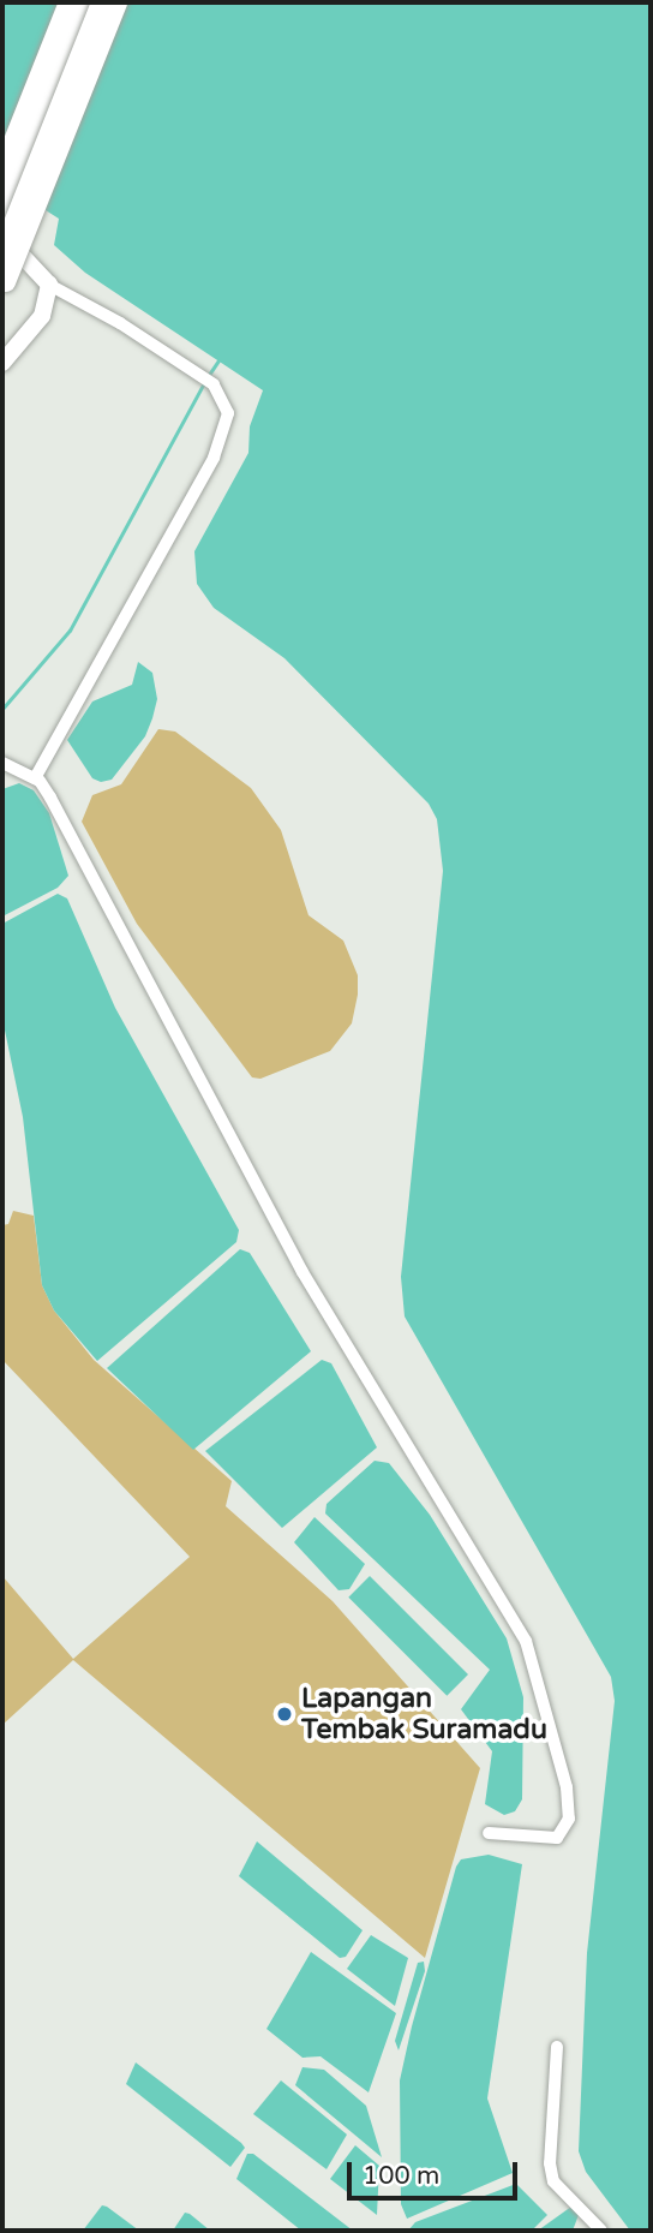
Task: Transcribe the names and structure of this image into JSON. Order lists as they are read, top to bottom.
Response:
{
  "places": ["Lapangan Tembak Suramadu"],
  "scale_bar": "100 m"
}
